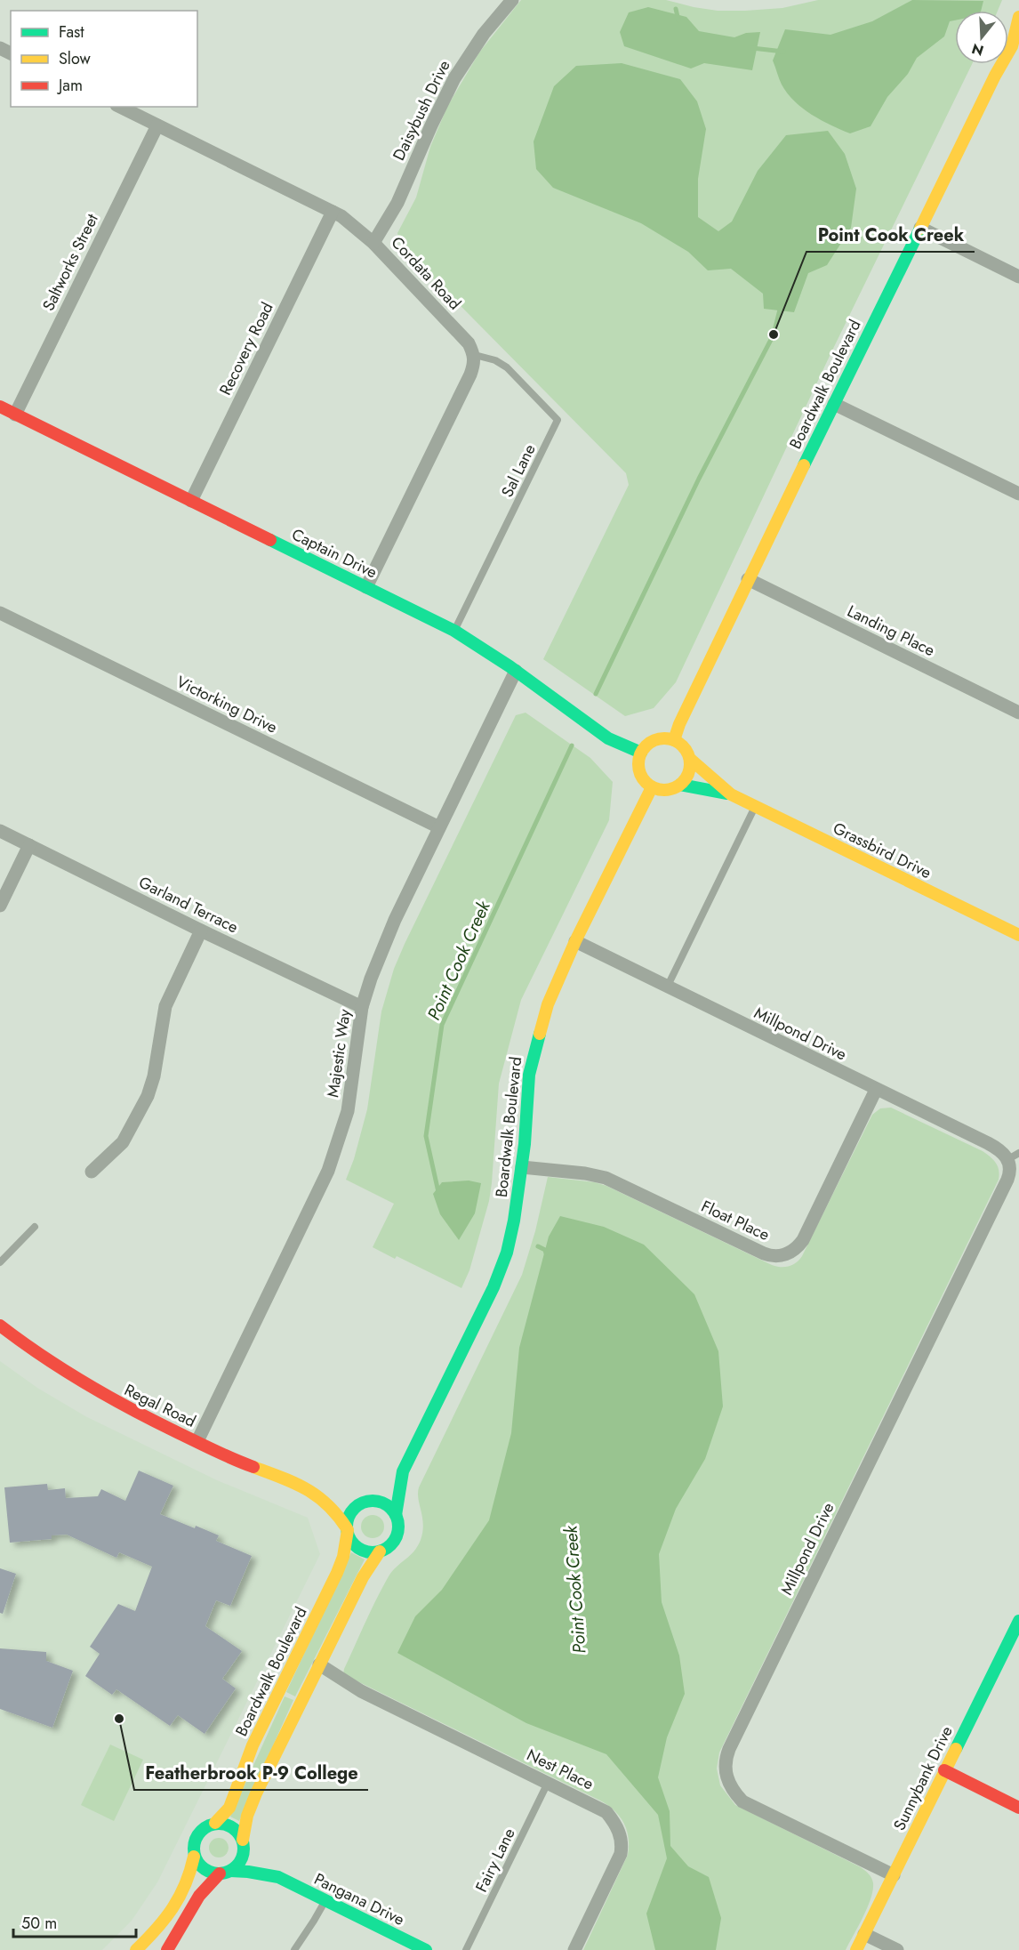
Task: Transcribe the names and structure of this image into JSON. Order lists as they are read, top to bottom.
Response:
{
  "streets": {
    "street": [
      "Daisybush Drive",
      "Saltworks Street",
      "Cordata Road",
      "Recovery Road",
      "Boardwalk Boulevard",
      "Captain Drive",
      "Landing Place",
      "Victorking Drive",
      "Grassbird Drive",
      "Garland Terrace",
      "Millpond Drive",
      "Majestic Way",
      "Float Place",
      "Regal Road",
      "Nest Place",
      "Sunnybank Drive",
      "Pangana Drive"
    ],
    "lane": ["Sal Lane", "Fairy Lane"]
  },
  "crossings": [
    ["Daisybush Drive", "Cordata Road"],
    ["Saltworks Street", "Cordata Road"],
    ["Saltworks Street", "Captain Drive"],
    ["Cordata Road", "Recovery Road"],
    ["Cordata Road", "Sal Lane"],
    ["Recovery Road", "Captain Drive"],
    ["Boardwalk Boulevard", "Captain Drive"],
    ["Boardwalk Boulevard", "Landing Place"],
    ["Boardwalk Boulevard", "Grassbird Drive"],
    ["Boardwalk Boulevard", "Millpond Drive"],
    ["Boardwalk Boulevard", "Float Place"],
    ["Boardwalk Boulevard", "Regal Road"],
    ["Boardwalk Boulevard", "Pangana Drive"],
    ["Sal Lane", "Captain Drive"],
    ["Captain Drive", "Grassbird Drive"],
    ["Captain Drive", "Majestic Way"],
    ["Victorking Drive", "Majestic Way"],
    ["Garland Terrace", "Majestic Way"],
    ["Millpond Drive", "Float Place"],
    ["Millpond Drive", "Sunnybank Drive"],
    ["Majestic Way", "Regal Road"],
    ["Nest Place", "Fairy Lane"]
  ],
  "water": ["Point Cook Creek"],
  "places": ["Point Cook Creek", "Featherbrook P-9 College"],
  "legend": ["Fast", "Slow", "Jam"],
  "scale_bar": "50 m",
  "north": "bottom"
}
